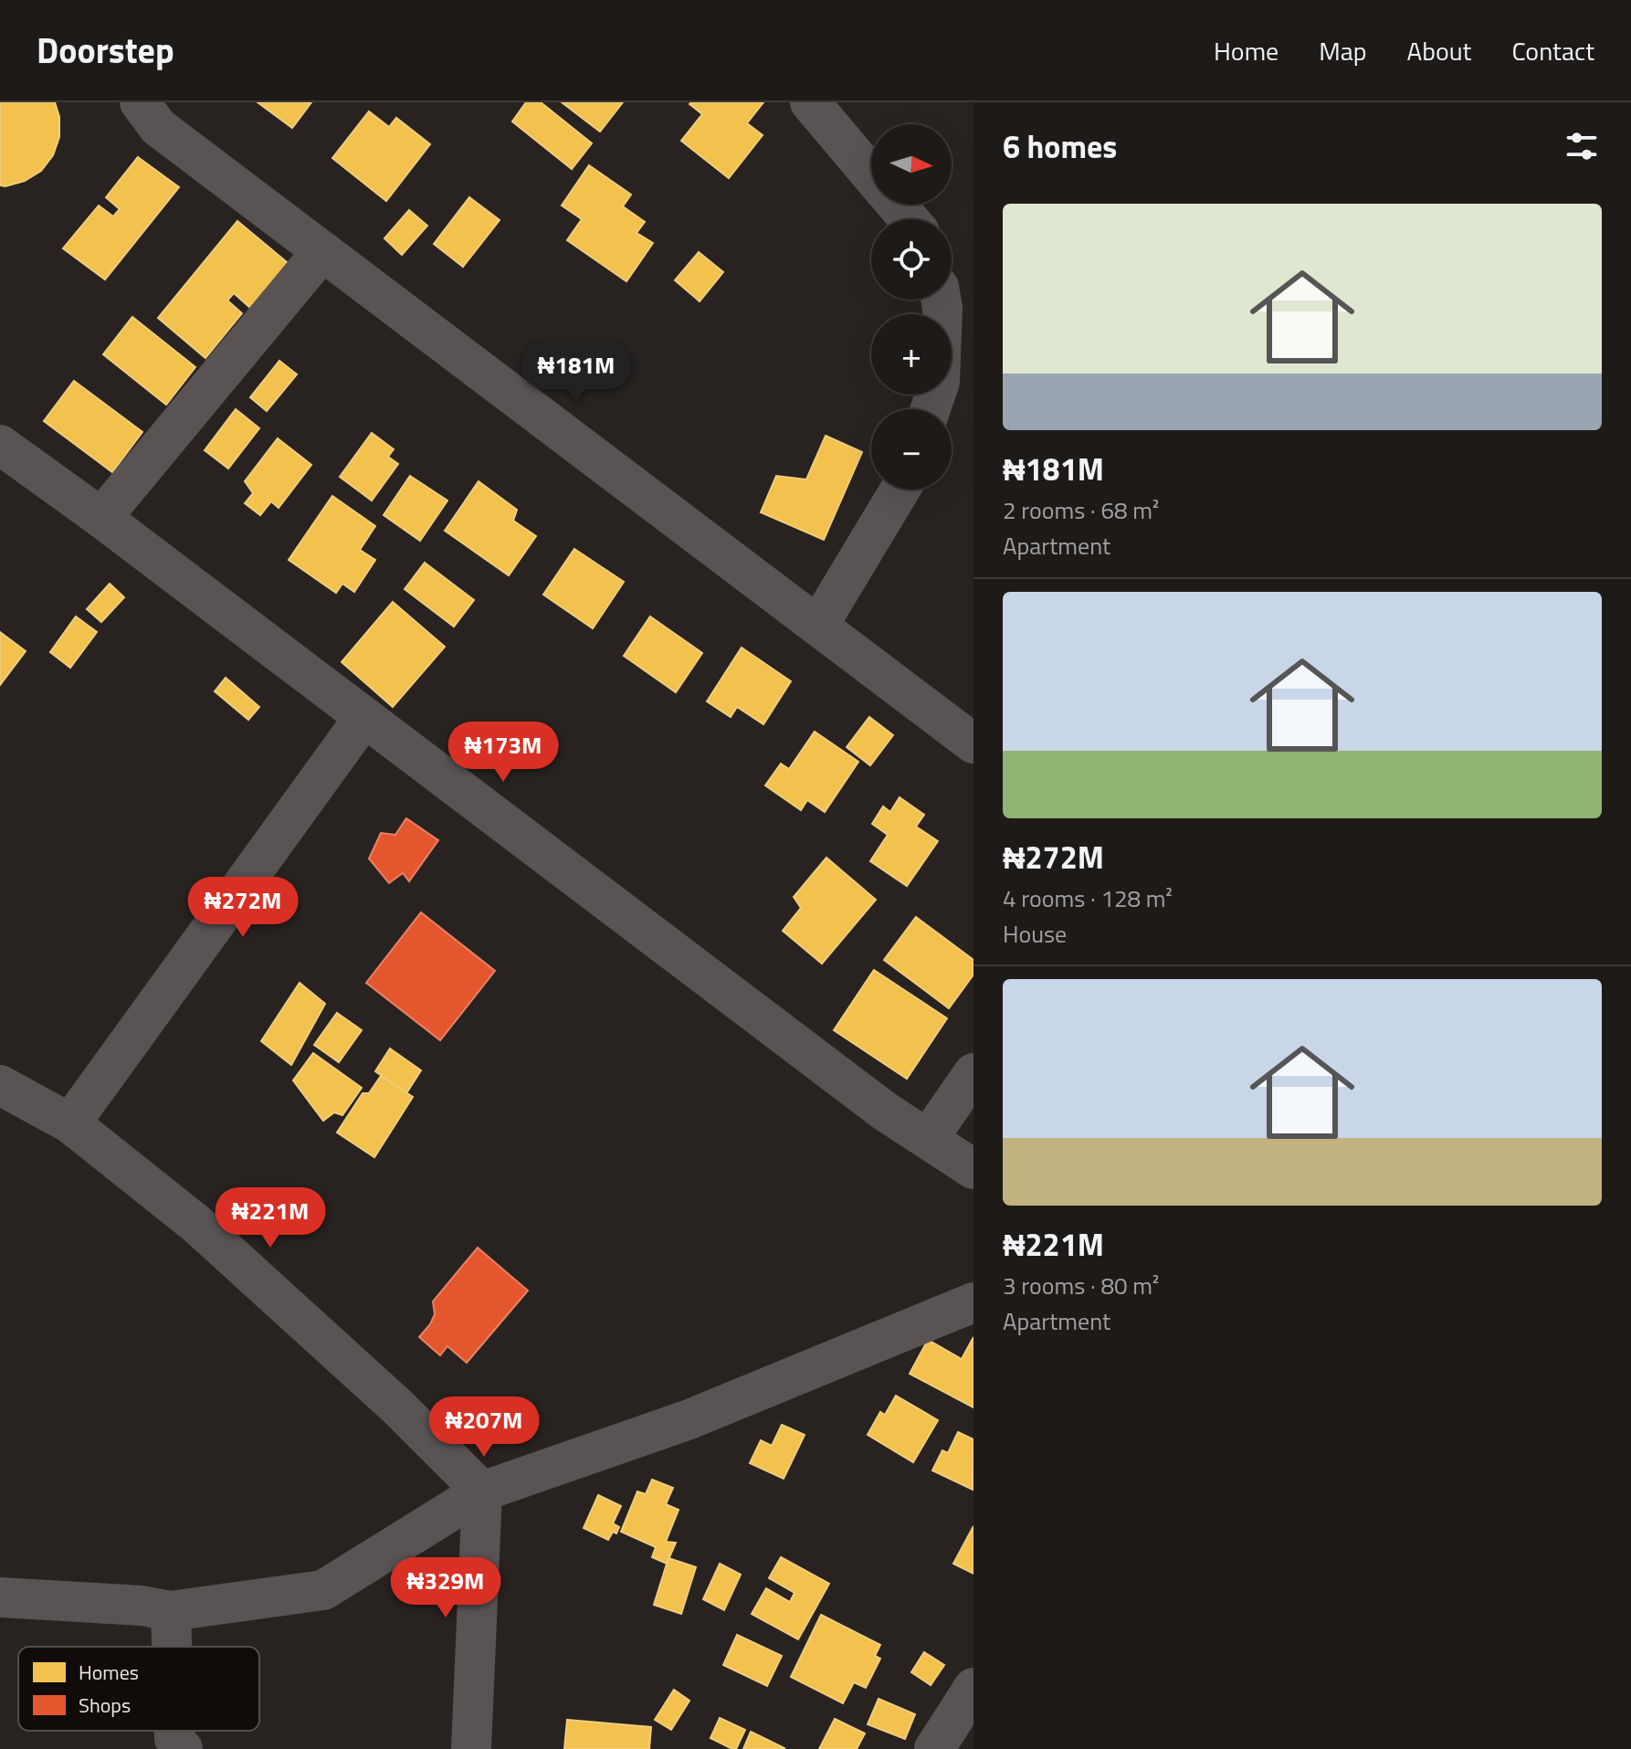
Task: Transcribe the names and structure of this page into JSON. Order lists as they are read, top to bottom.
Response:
{
  "legend": ["Homes", "Shops"],
  "north": "right",
  "page": {
    "header": "Doorstep",
    "nav": [
      "Home",
      "Map",
      "About",
      "Contact"
    ],
    "heading": "6 homes",
    "map_buttons": ["+", "−"],
    "list": [
      {
        "name": "₦181M",
        "note": "2 rooms · 68 m² · Apartment"
      },
      {
        "name": "₦272M",
        "note": "4 rooms · 128 m² · House"
      },
      {
        "name": "₦221M",
        "note": "3 rooms · 80 m² · Apartment"
      }
    ],
    "price": [
      "₦181M",
      "₦173M",
      "₦272M",
      "₦221M",
      "₦207M",
      "₦329M"
    ]
  }
}
